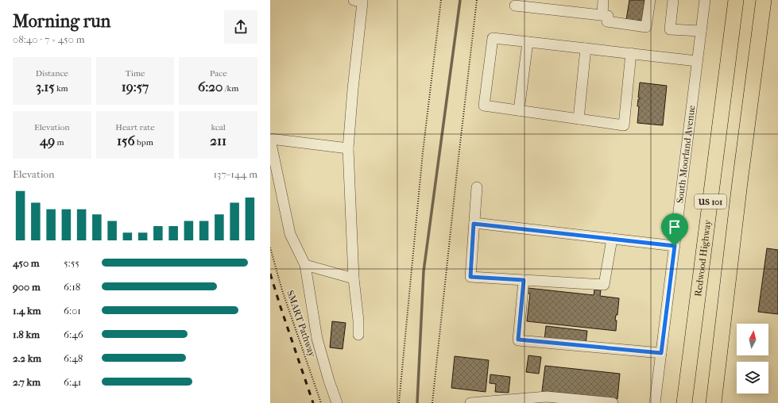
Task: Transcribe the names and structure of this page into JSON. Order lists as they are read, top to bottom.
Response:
{
  "streets": {
    "highway": ["US 101", "Redwood Highway"],
    "street": ["South Moorland Avenue"],
    "path": ["SMART Pathway"]
  },
  "north": "top",
  "page": {
    "heading": ["Morning run", "08:40 · 7 × 450 m"],
    "stats": [
      ["Distance", "3.15 km"],
      ["Time", "19:57"],
      ["Pace", "6:20 /km"],
      ["Elevation", "49 m"],
      ["Heart rate", "156 bpm"],
      ["kcal", "211"]
    ],
    "chart": ["Elevation", "137–144 m"],
    "list": [
      {
        "name": "450 m",
        "note": "5:55"
      },
      {
        "name": "900 m",
        "note": "6:18"
      },
      {
        "name": "1.4 km",
        "note": "6:01"
      },
      {
        "name": "1.8 km",
        "note": "6:46"
      },
      {
        "name": "2.2 km",
        "note": "6:48"
      },
      {
        "name": "2.7 km",
        "note": "6:41"
      }
    ]
  }
}
